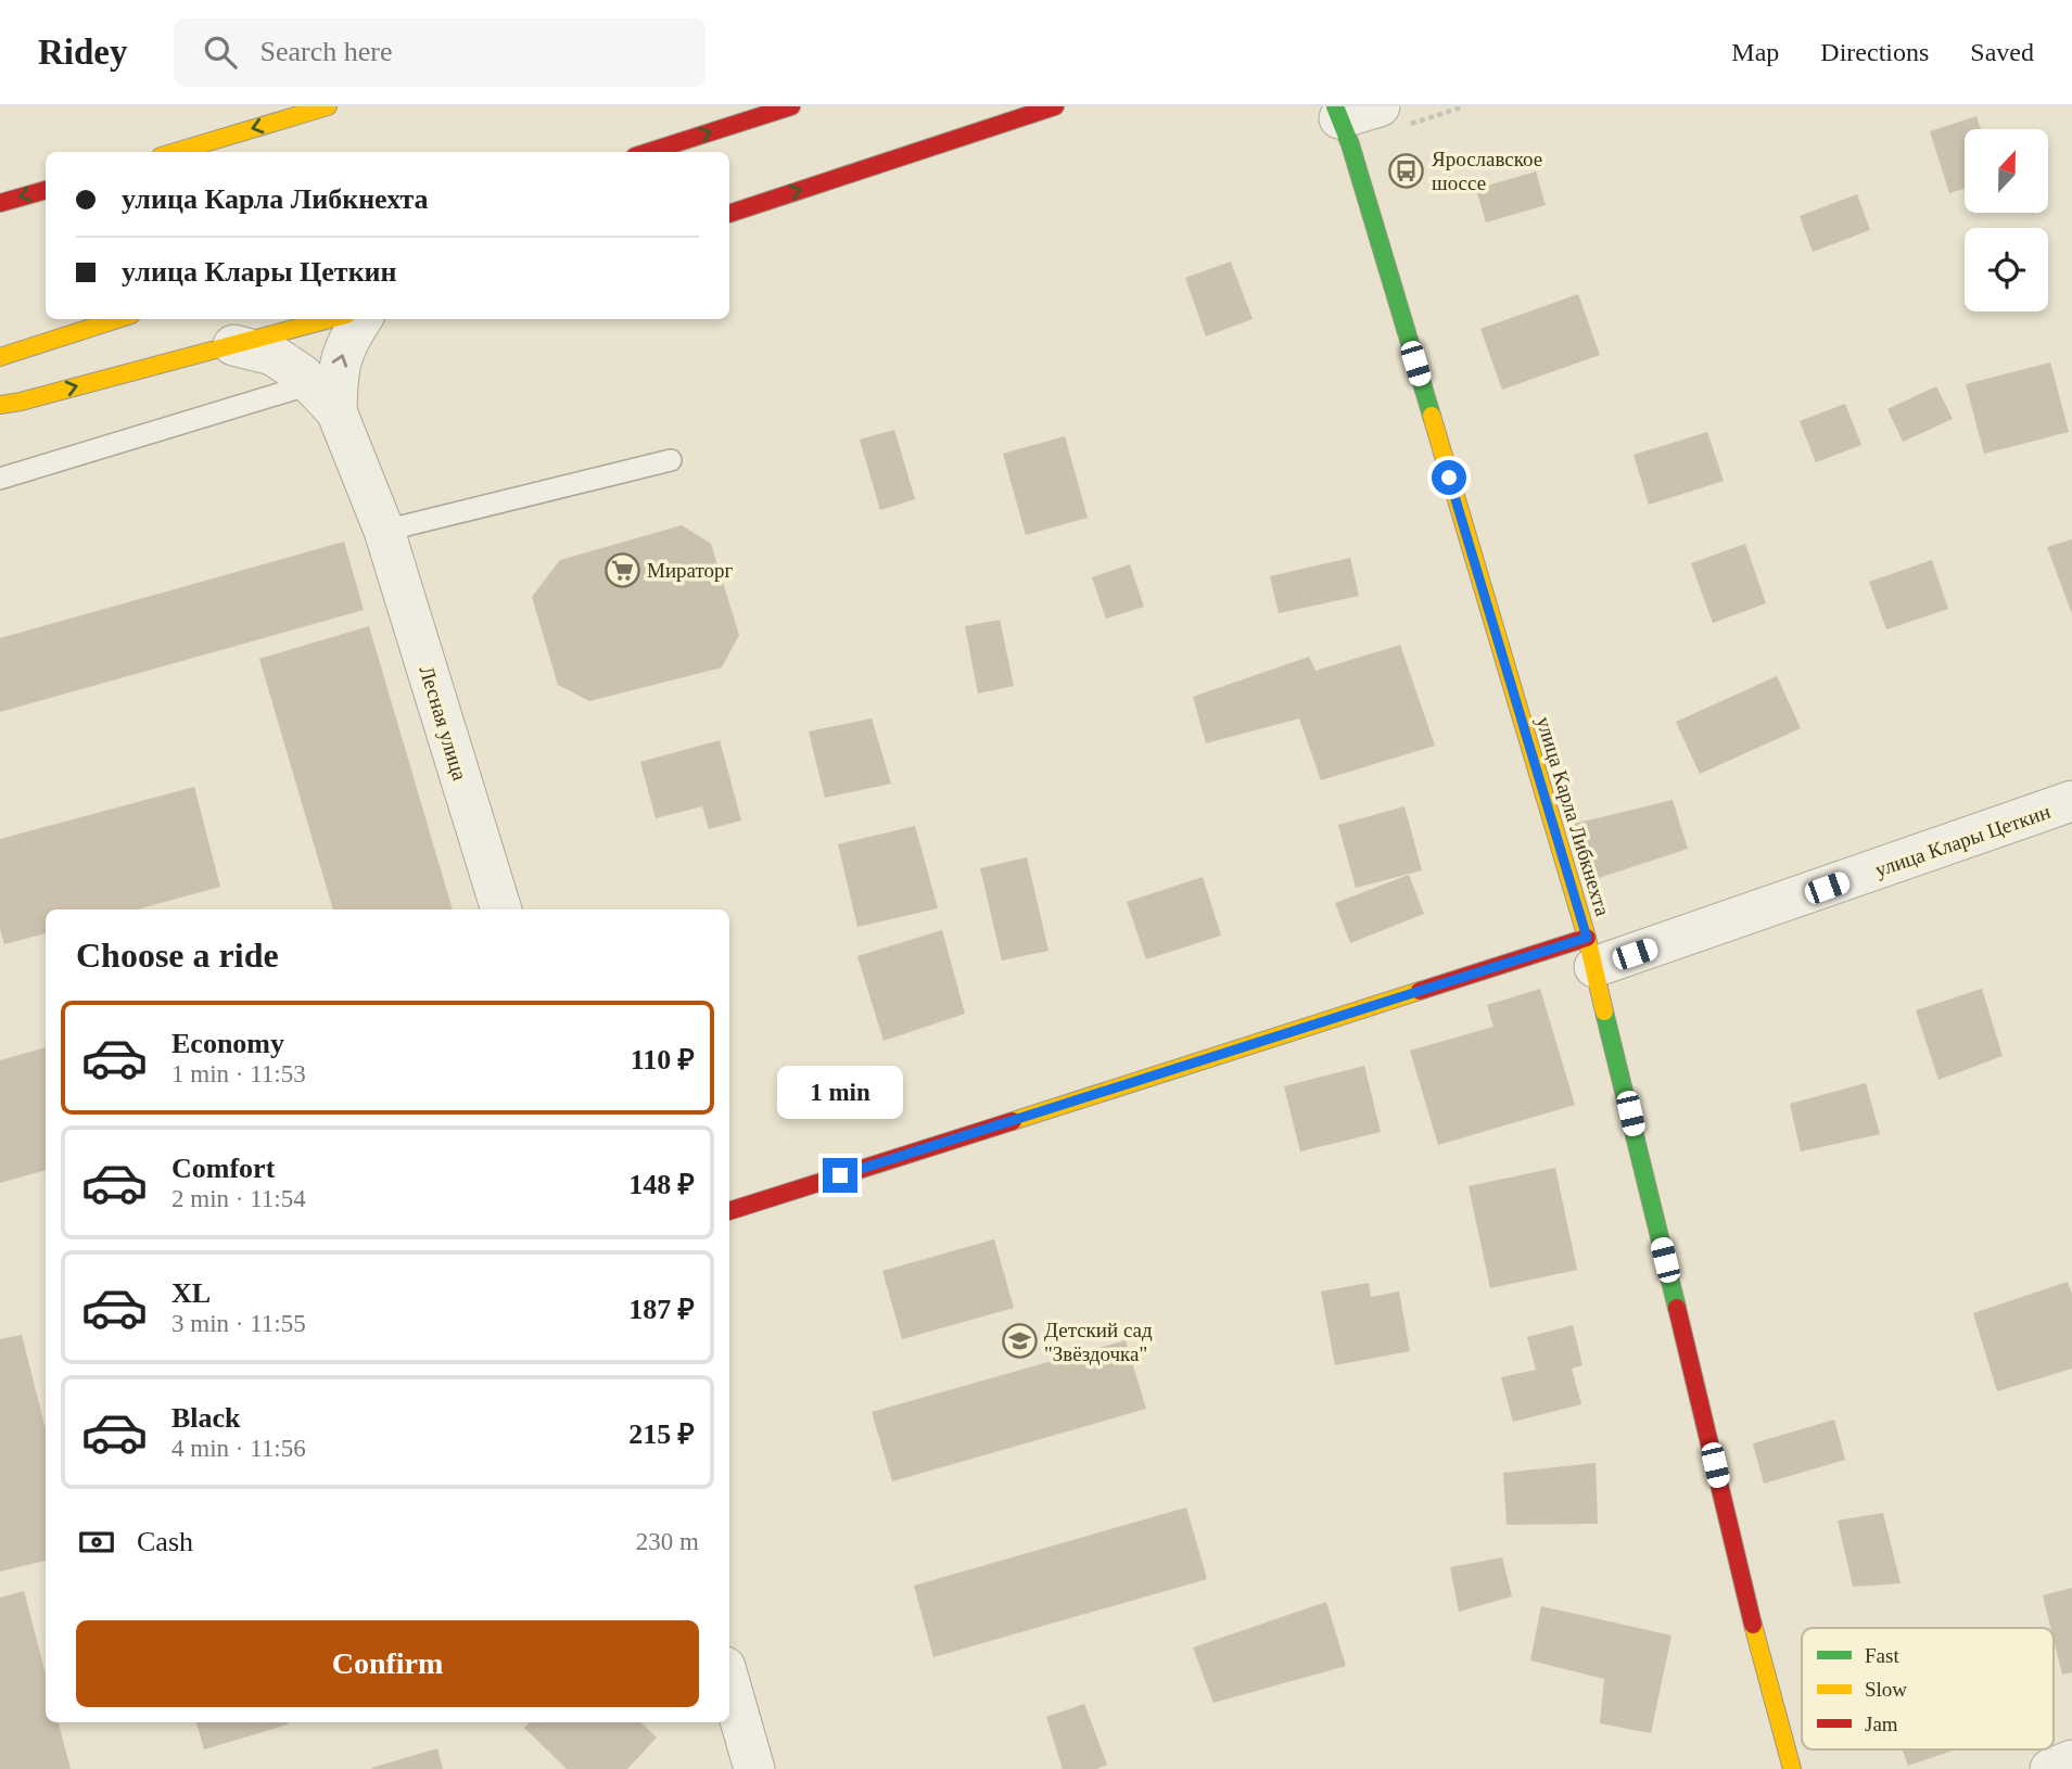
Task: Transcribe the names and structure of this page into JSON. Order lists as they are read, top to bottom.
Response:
{
  "streets": {
    "main road": ["улица Карла Либкнехта", "улица Клары Цеткин"],
    "street": ["Лесная улица"]
  },
  "crossings": [
    ["улица Карла Либкнехта", "улица Клары Цеткин"]
  ],
  "places": {
    "bus stop": ["Ярославское шоссе"],
    "supermarket": ["Мираторг"],
    "school or university": ["Детский сад \"Звёздочка\""]
  },
  "legend": ["Fast", "Slow", "Jam"],
  "north": "top",
  "page": {
    "header": "Ridey",
    "search": "Search here",
    "nav": ["Map", "Directions", "Saved"],
    "banner": ["улица Карла Либкнехта", "улица Клары Цеткин"],
    "heading": "Choose a ride",
    "list": [
      {
        "name": "Economy",
        "note": "1 min · 11:53",
        "value": "110 ₽"
      },
      {
        "name": "Comfort",
        "note": "2 min · 11:54",
        "value": "148 ₽"
      },
      {
        "name": "XL",
        "note": "3 min · 11:55",
        "value": "187 ₽"
      },
      {
        "name": "Black",
        "note": "4 min · 11:56",
        "value": "215 ₽"
      }
    ],
    "bubble": "1 min",
    "pay": ["Cash", "230 m"],
    "buttons": "Confirm"
  }
}
